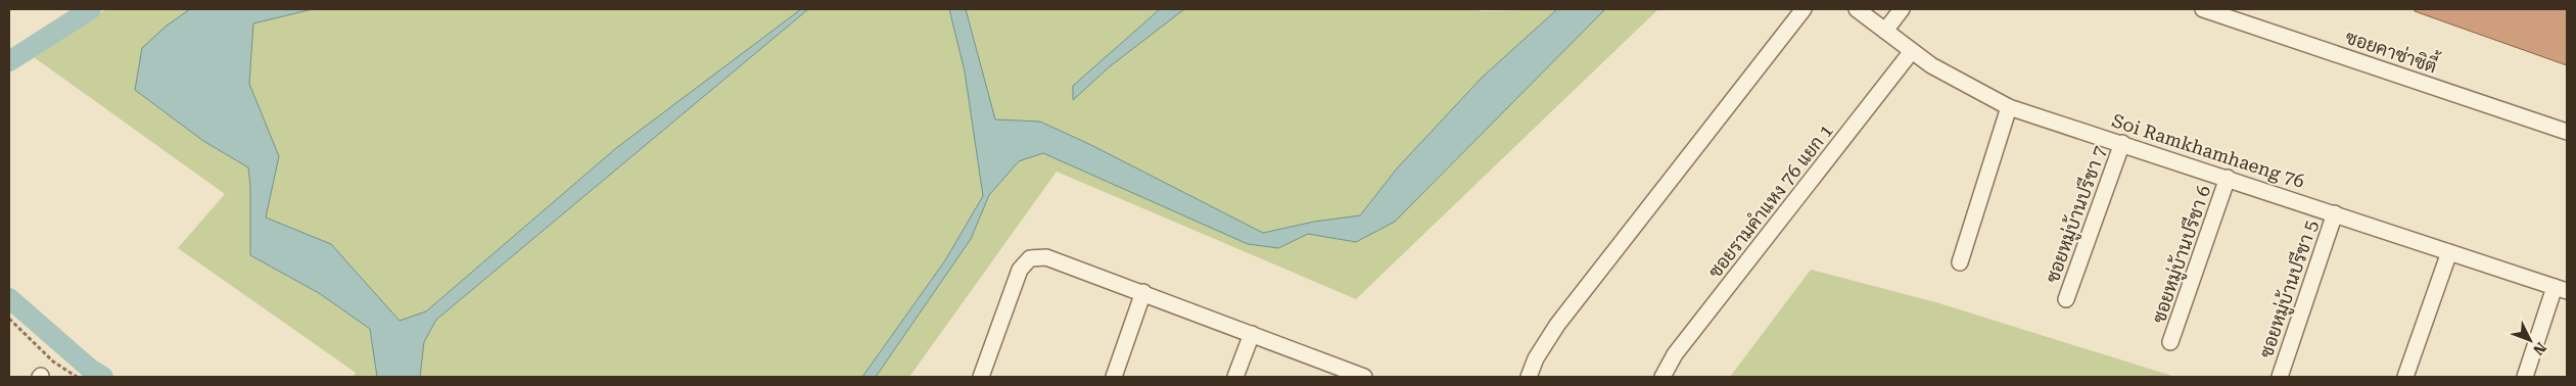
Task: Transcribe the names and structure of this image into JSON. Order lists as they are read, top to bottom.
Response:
{
  "streets": {
    "street": [
      "ซอยคาซ่าซิตี้",
      "Soi Ramkhamhaeng 76",
      "ซอยรามคำแหง 76 แยก 1",
      "ซอยหมู่บ้านปรีชา 7",
      "ซอยหมู่บ้านปรีชา 6",
      "ซอยหมู่บ้านปรีชา 5"
    ]
  },
  "crossings": [
    ["Soi Ramkhamhaeng 76", "ซอยรามคำแหง 76 แยก 1"],
    ["Soi Ramkhamhaeng 76", "ซอยหมู่บ้านปรีชา 7"],
    ["Soi Ramkhamhaeng 76", "ซอยหมู่บ้านปรีชา 6"],
    ["Soi Ramkhamhaeng 76", "ซอยหมู่บ้านปรีชา 5"]
  ],
  "north": "bottom right"
}
